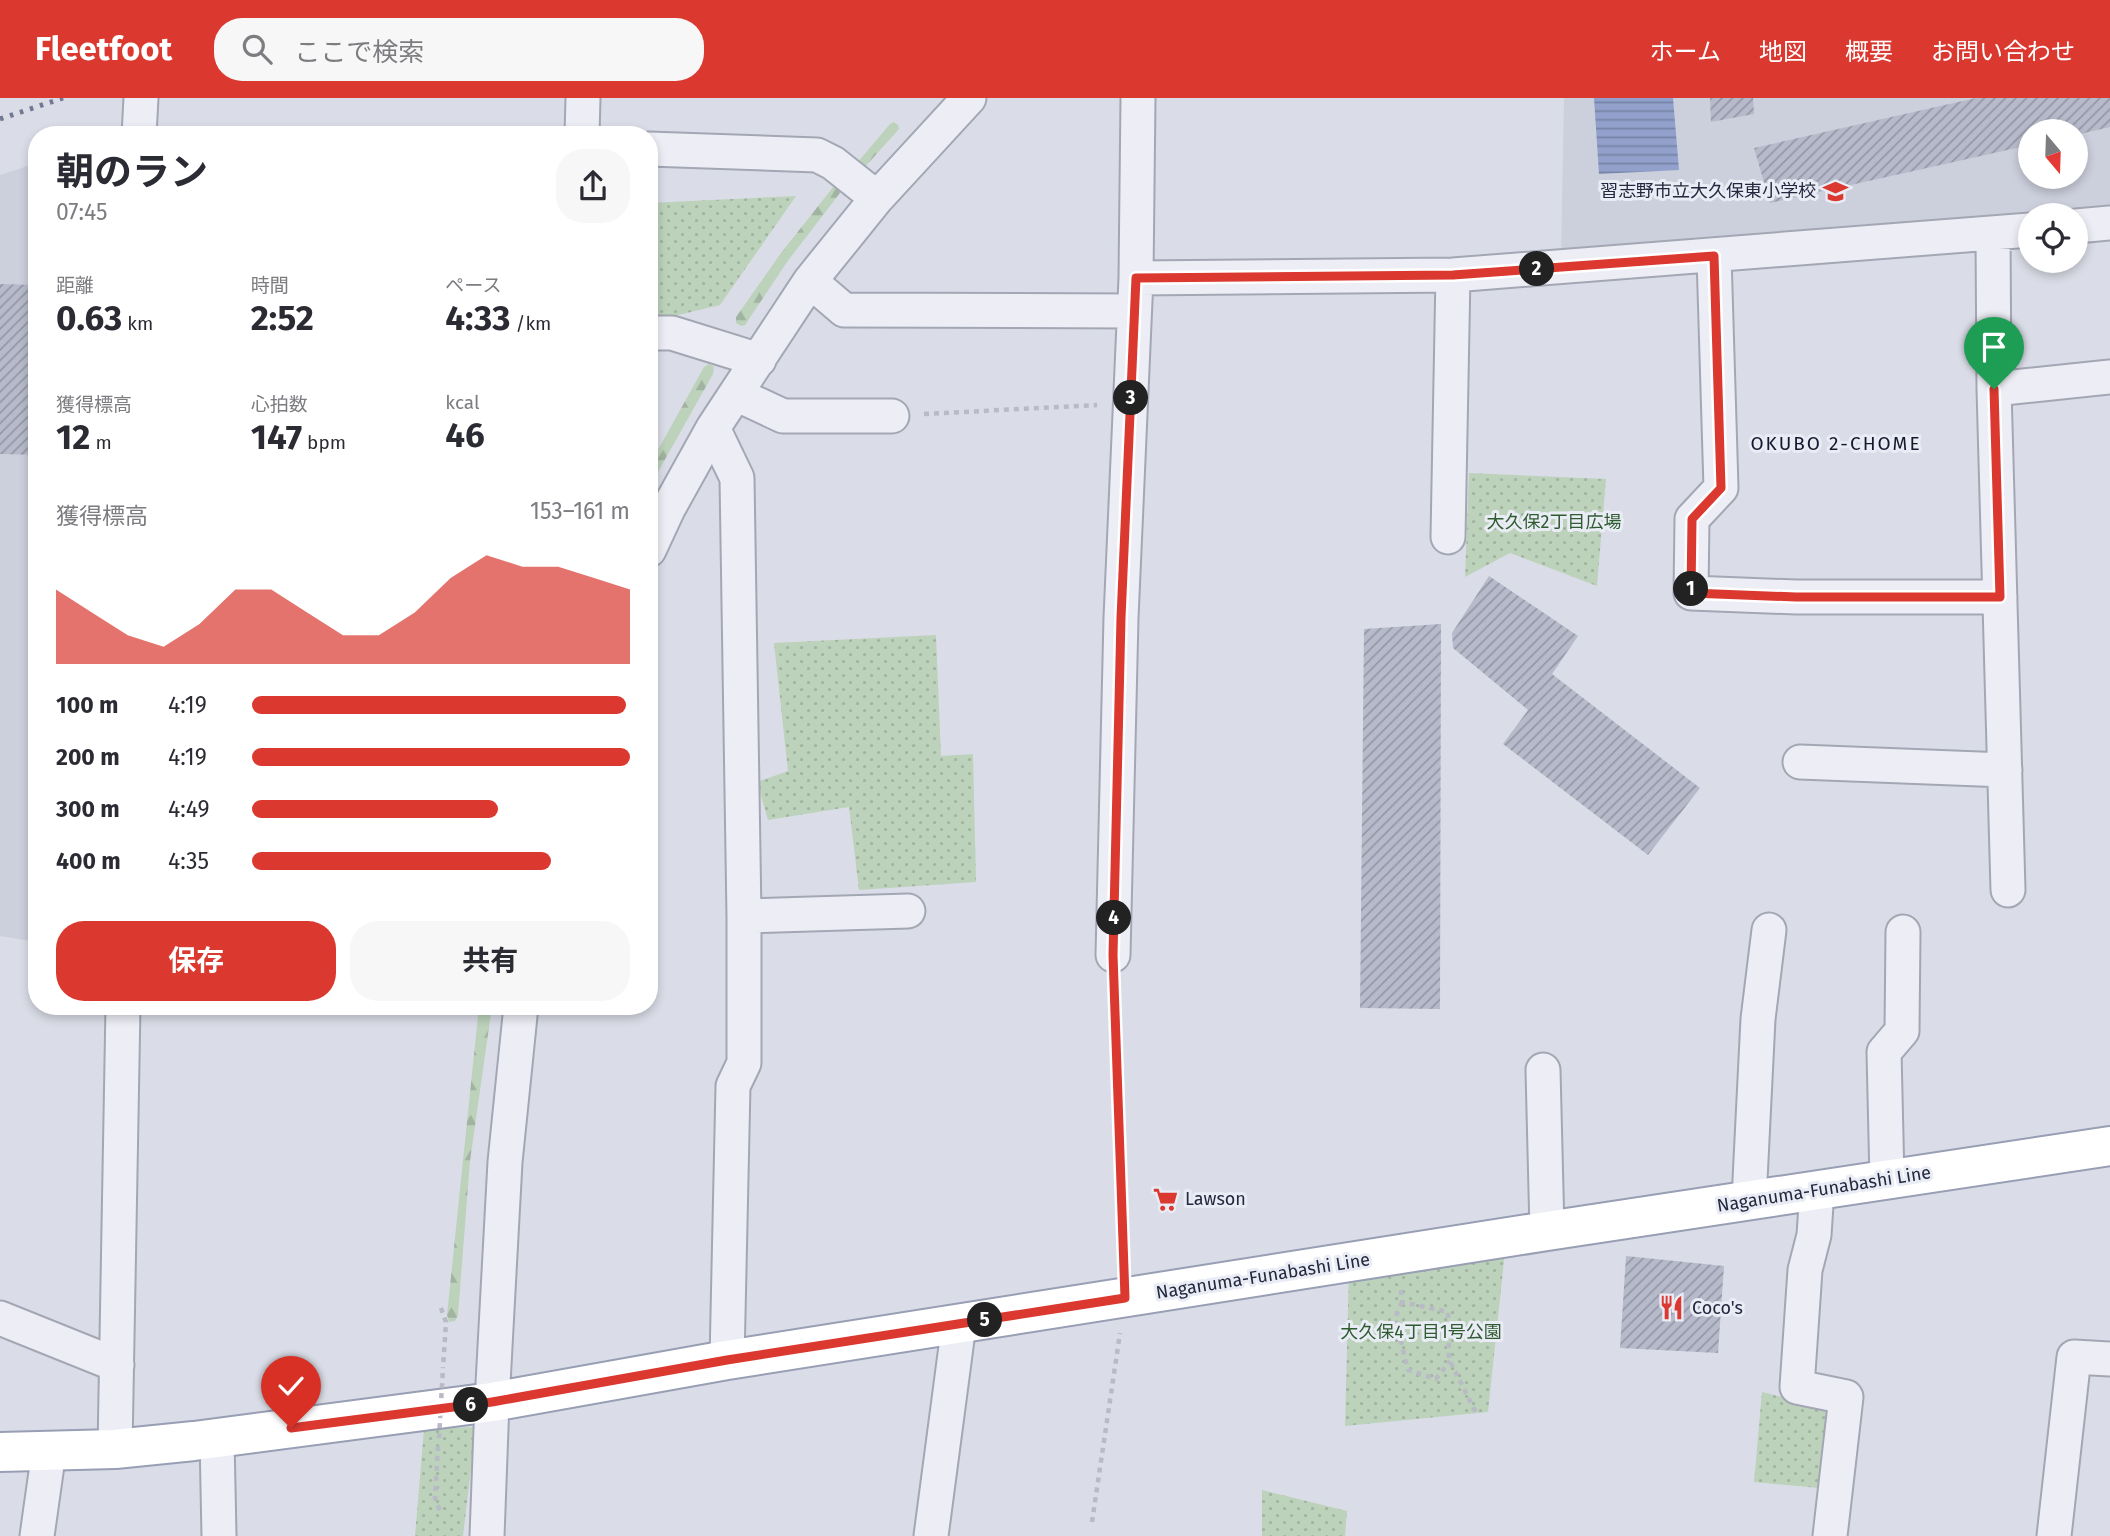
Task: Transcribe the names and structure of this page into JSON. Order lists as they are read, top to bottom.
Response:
{
  "streets": {
    "main road": ["Naganuma-Funabashi Line"]
  },
  "districts": ["OKUBO 2-CHOME"],
  "parks": ["大久保2丁目広場", "大久保4丁目1号公園"],
  "places": {
    "school or university": ["習志野市立大久保東小学校"],
    "supermarket": ["Lawson"],
    "restaurant": ["Coco's"]
  },
  "north": "bottom",
  "page": {
    "header": "Fleetfoot",
    "search": "ここで検索",
    "nav": [
      "ホーム",
      "地図",
      "概要",
      "お問い合わせ"
    ],
    "heading": ["朝のラン", "07:45"],
    "stats": [
      ["距離", "0.63 km"],
      ["時間", "2:52"],
      ["ペース", "4:33 /km"],
      ["獲得標高", "12 m"],
      ["心拍数", "147 bpm"],
      ["kcal", "46"]
    ],
    "pins": [
      "2",
      "3",
      "1",
      "4",
      "5",
      "6"
    ],
    "chart": ["獲得標高", "153–161 m"],
    "list": [
      {
        "name": "100 m",
        "note": "4:19"
      },
      {
        "name": "200 m",
        "note": "4:19"
      },
      {
        "name": "300 m",
        "note": "4:49"
      },
      {
        "name": "400 m",
        "note": "4:35"
      }
    ],
    "buttons": ["保存", "共有"]
  }
}
